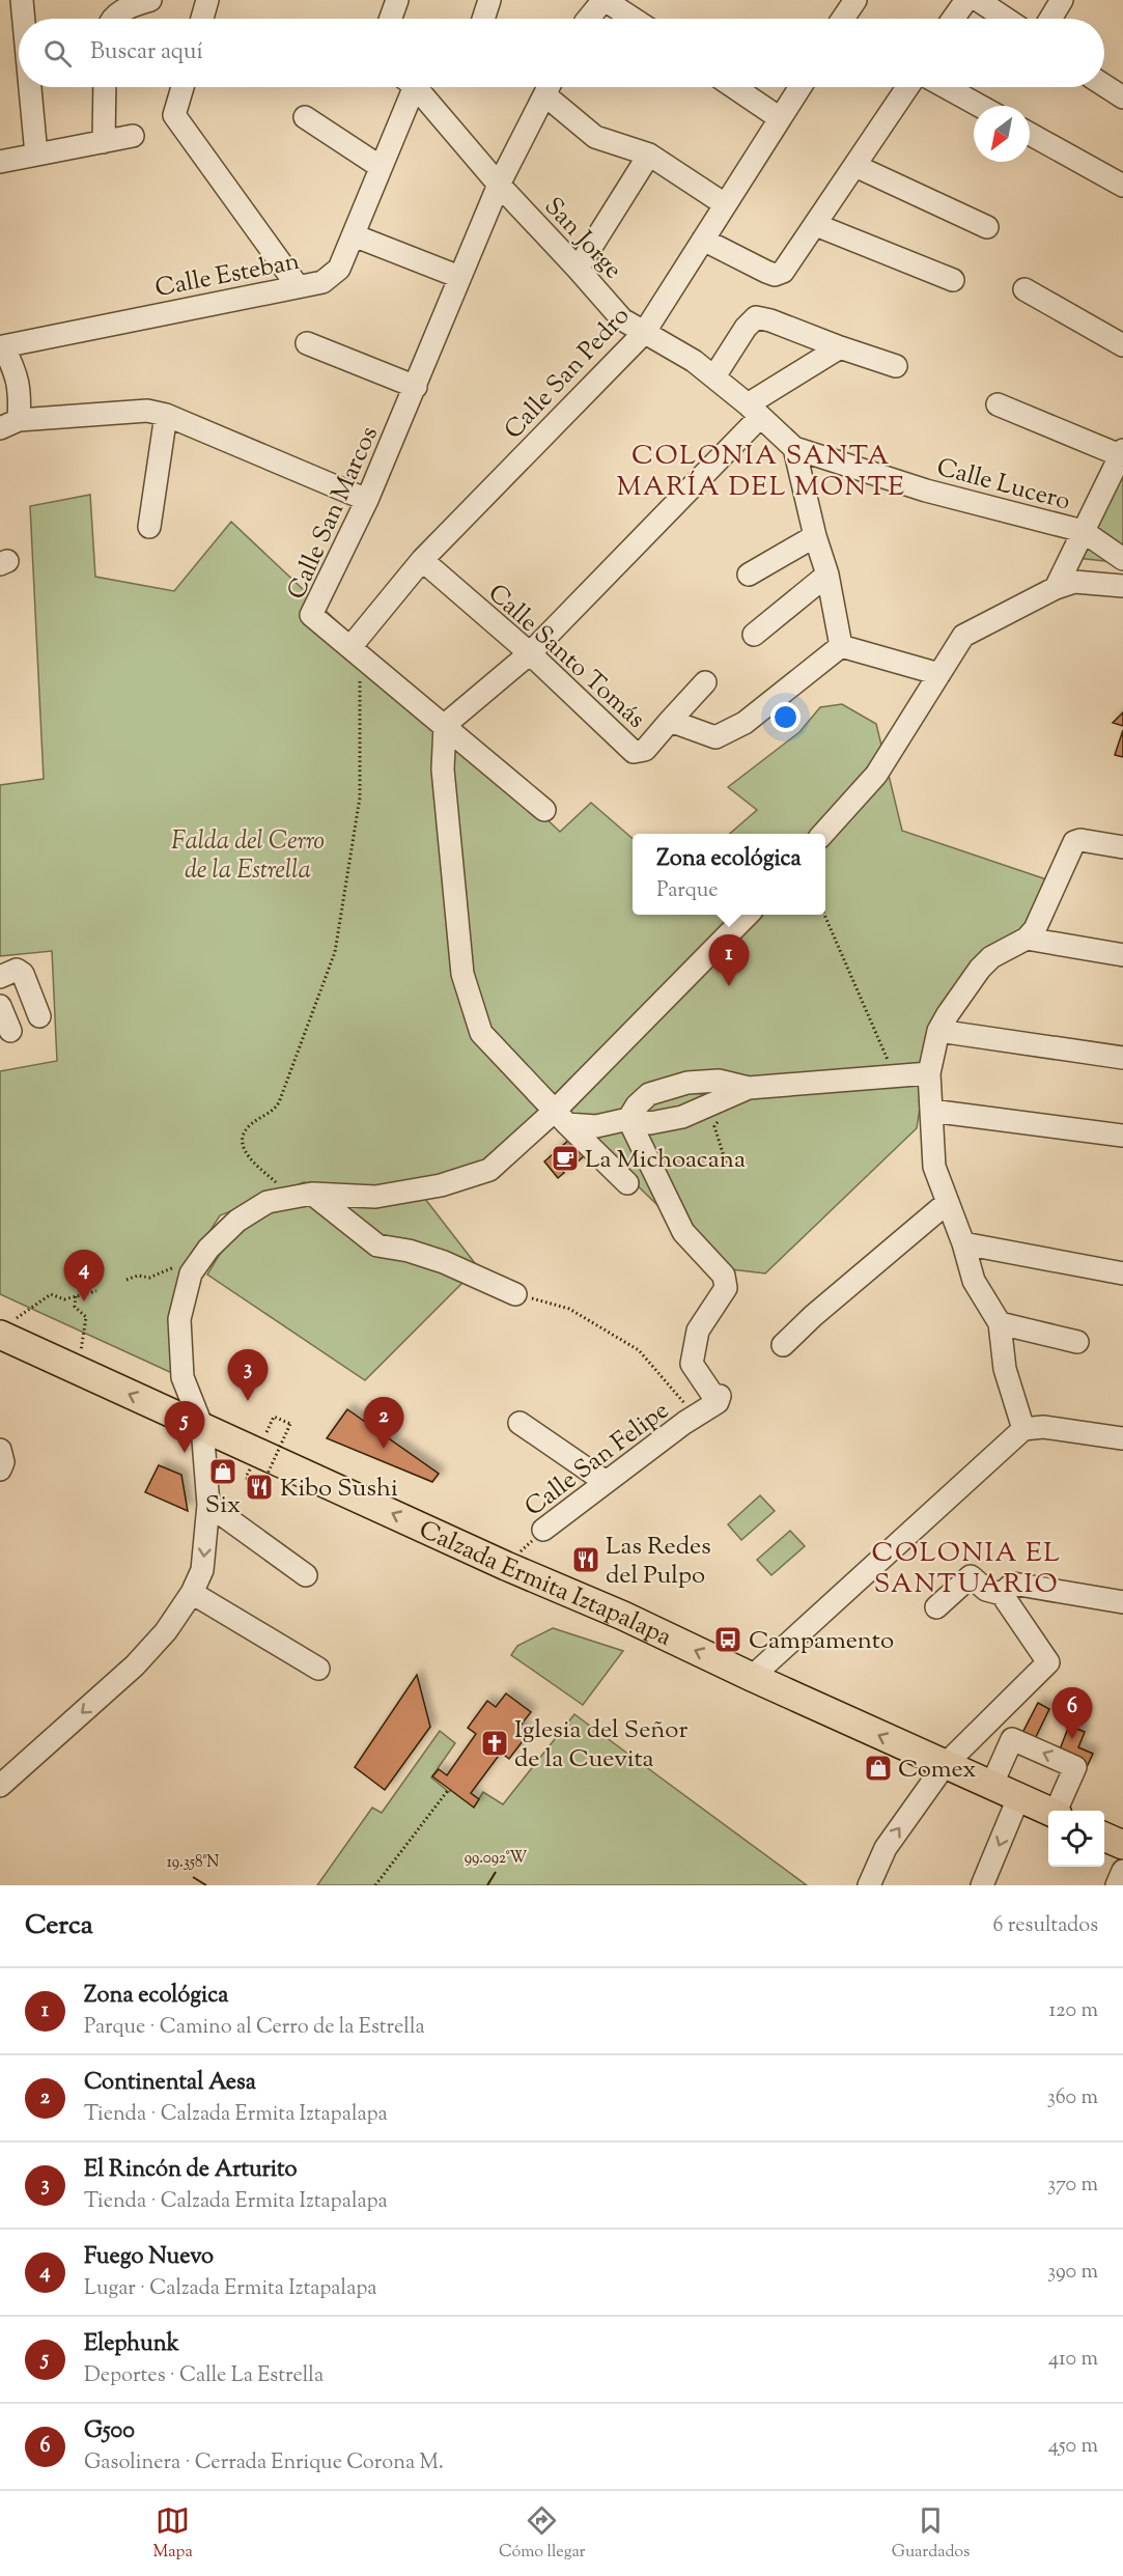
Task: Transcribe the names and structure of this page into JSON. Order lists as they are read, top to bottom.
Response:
{
  "streets": {
    "main road": ["Calzada Ermita Iztapalapa"],
    "street": [
      "San Jorge",
      "Calle Esteban",
      "Calle San Pedro",
      "Calle Lucero",
      "Calle San Marcos",
      "Calle Santo Tomás",
      "Calle San Felipe"
    ]
  },
  "crossings": [
    ["San Jorge", "Calle San Pedro"],
    ["San Jorge", "Calle Lucero"],
    ["San Jorge", "Calle San Marcos"],
    ["Calle San Pedro", "Calle San Marcos"],
    ["Calle San Pedro", "Calle Santo Tomás"],
    ["Calle San Felipe", "Calzada Ermita Iztapalapa"]
  ],
  "one_way": ["Calzada Ermita Iztapalapa"],
  "districts": ["COLONIA SANTA MARÍA DEL MONTE", "COLONIA EL SANTUARIO"],
  "parks": ["Falda del Cerro de la Estrella"],
  "places": {
    "cafe": ["La Michoacana"],
    "shop": ["Six", "Comex"],
    "restaurant": ["Kibo Sushi", "Las Redes del Pulpo"],
    "bus stop": ["Campamento"],
    "church": ["Iglesia del Señor de la Cuevita"]
  },
  "north": "bottom left",
  "page": {
    "search": "Buscar aquí",
    "popup": ["Zona ecológica", "Parque"],
    "pins": [
      "1",
      "4",
      "3",
      "2",
      "5",
      "6"
    ],
    "heading": ["Cerca", "6 resultados"],
    "list": [
      {
        "mark": "1",
        "name": "Zona ecológica",
        "note": "Parque · Camino al Cerro de la Estrella",
        "value": "120 m"
      },
      {
        "mark": "2",
        "name": "Continental Aesa",
        "note": "Tienda · Calzada Ermita Iztapalapa",
        "value": "360 m"
      },
      {
        "mark": "3",
        "name": "El Rincón de Arturito",
        "note": "Tienda · Calzada Ermita Iztapalapa",
        "value": "370 m"
      },
      {
        "mark": "4",
        "name": "Fuego Nuevo",
        "note": "Lugar · Calzada Ermita Iztapalapa",
        "value": "390 m"
      },
      {
        "mark": "5",
        "name": "Elephunk",
        "note": "Deportes · Calle La Estrella",
        "value": "410 m"
      },
      {
        "mark": "6",
        "name": "G500",
        "note": "Gasolinera · Cerrada Enrique Corona M.",
        "value": "450 m"
      }
    ],
    "nav": ["Mapa", "Cómo llegar", "Guardados"]
  },
  "coordinates": ["99.092°W", "19.358°N"]
}
